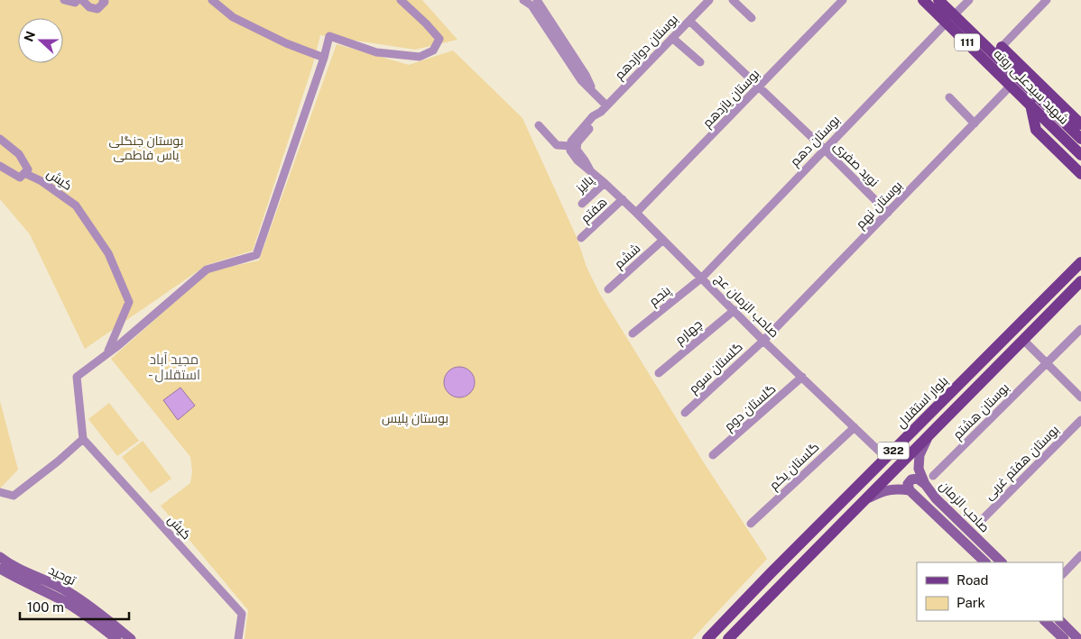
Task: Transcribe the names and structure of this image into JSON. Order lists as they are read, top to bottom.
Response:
{
  "streets": {
    "main road": [
      "111",
      "شهید سیدعلی روته",
      "بلوار استقلال",
      "322",
      "صاحب الزمان",
      "توحید"
    ],
    "street": [
      "بوستان دوازدهم",
      "بوستان یازدهم",
      "بوستان دهم",
      "نوید صفری",
      "کیش",
      "پالیز",
      "بوستان نهم",
      "هفتم",
      "ششم",
      "پنجم",
      "صاحب الزمان عج",
      "چهارم",
      "گلستان سوم",
      "گلستان دوم",
      "بوستان هشتم",
      "بوستان هفتم غربی",
      "گلستان یکم"
    ]
  },
  "crossings": [
    ["بوستان دوازدهم", "نوید صفری"],
    ["بوستان دوازدهم", "صاحب الزمان عج"],
    ["شهید سیدعلی روته", "بوستان دهم"],
    ["شهید سیدعلی روته", "بوستان نهم"],
    ["بوستان یازدهم", "نوید صفری"],
    ["بوستان یازدهم", "صاحب الزمان عج"],
    ["بوستان دهم", "نوید صفری"],
    ["بوستان دهم", "پنجم"],
    ["بوستان دهم", "صاحب الزمان عج"],
    ["نوید صفری", "بوستان نهم"],
    ["پالیز", "صاحب الزمان عج"],
    ["بوستان نهم", "صاحب الزمان عج"],
    ["بوستان نهم", "گلستان سوم"],
    ["هفتم", "صاحب الزمان عج"],
    ["ششم", "صاحب الزمان عج"],
    ["پنجم", "صاحب الزمان عج"],
    ["صاحب الزمان عج", "چهارم"],
    ["صاحب الزمان عج", "گلستان سوم"],
    ["صاحب الزمان عج", "بلوار استقلال"],
    ["صاحب الزمان عج", "گلستان دوم"],
    ["صاحب الزمان عج", "گلستان یکم"],
    ["322", "صاحب الزمان"]
  ],
  "districts": ["مجید آباد - استقلال"],
  "parks": ["بوستان جنگلی یاس فاطمی", "بوستان پلیس"],
  "legend": ["Road", "Park"],
  "scale_bar": "100 m",
  "north": "left"
}
